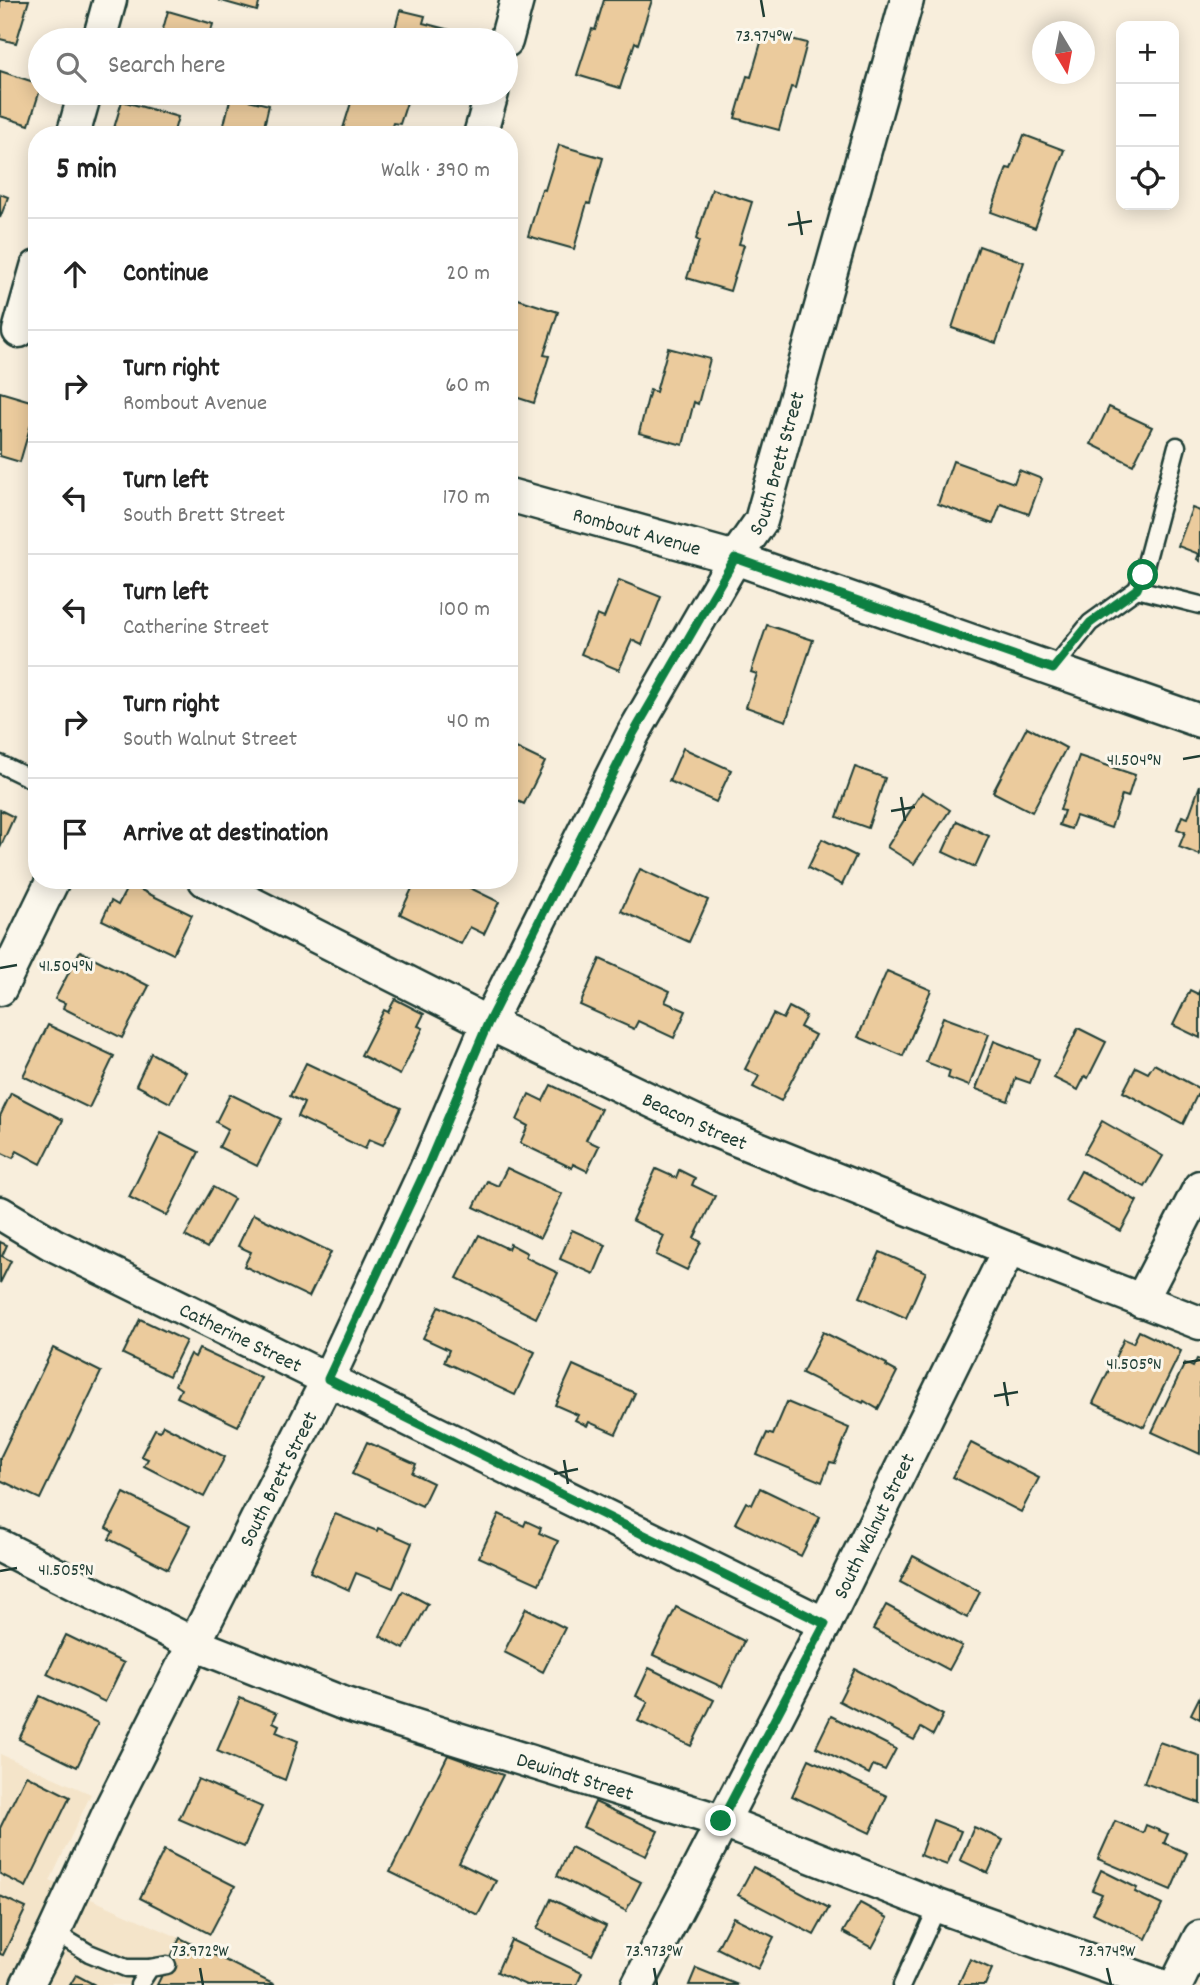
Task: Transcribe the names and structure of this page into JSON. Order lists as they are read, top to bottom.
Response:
{
  "streets": {
    "street": [
      "South Brett Street",
      "Rombout Avenue",
      "Beacon Street",
      "Catherine Street",
      "South Walnut Street",
      "Dewindt Street"
    ]
  },
  "crossings": [
    ["South Brett Street", "Rombout Avenue"],
    ["South Brett Street", "Beacon Street"],
    ["South Brett Street", "Catherine Street"],
    ["South Brett Street", "Dewindt Street"],
    ["Beacon Street", "South Walnut Street"],
    ["Catherine Street", "South Walnut Street"],
    ["South Walnut Street", "Dewindt Street"]
  ],
  "north": "bottom",
  "page": {
    "map_buttons": ["+", "−"],
    "search": "Search here",
    "heading": ["5 min", "Walk · 390 m"],
    "list": [
      ["Continue", "20 m"],
      ["Turn right", "Rombout Avenue", "60 m"],
      ["Turn left", "South Brett Street", "170 m"],
      ["Turn left", "Catherine Street", "100 m"],
      ["Turn right", "South Walnut Street", "40 m"],
      "Arrive at destination"
    ]
  },
  "coordinates": [
    "73.974°W",
    "41.504°N",
    "41.505°N",
    "73.972°W",
    "73.973°W"
  ]
}
